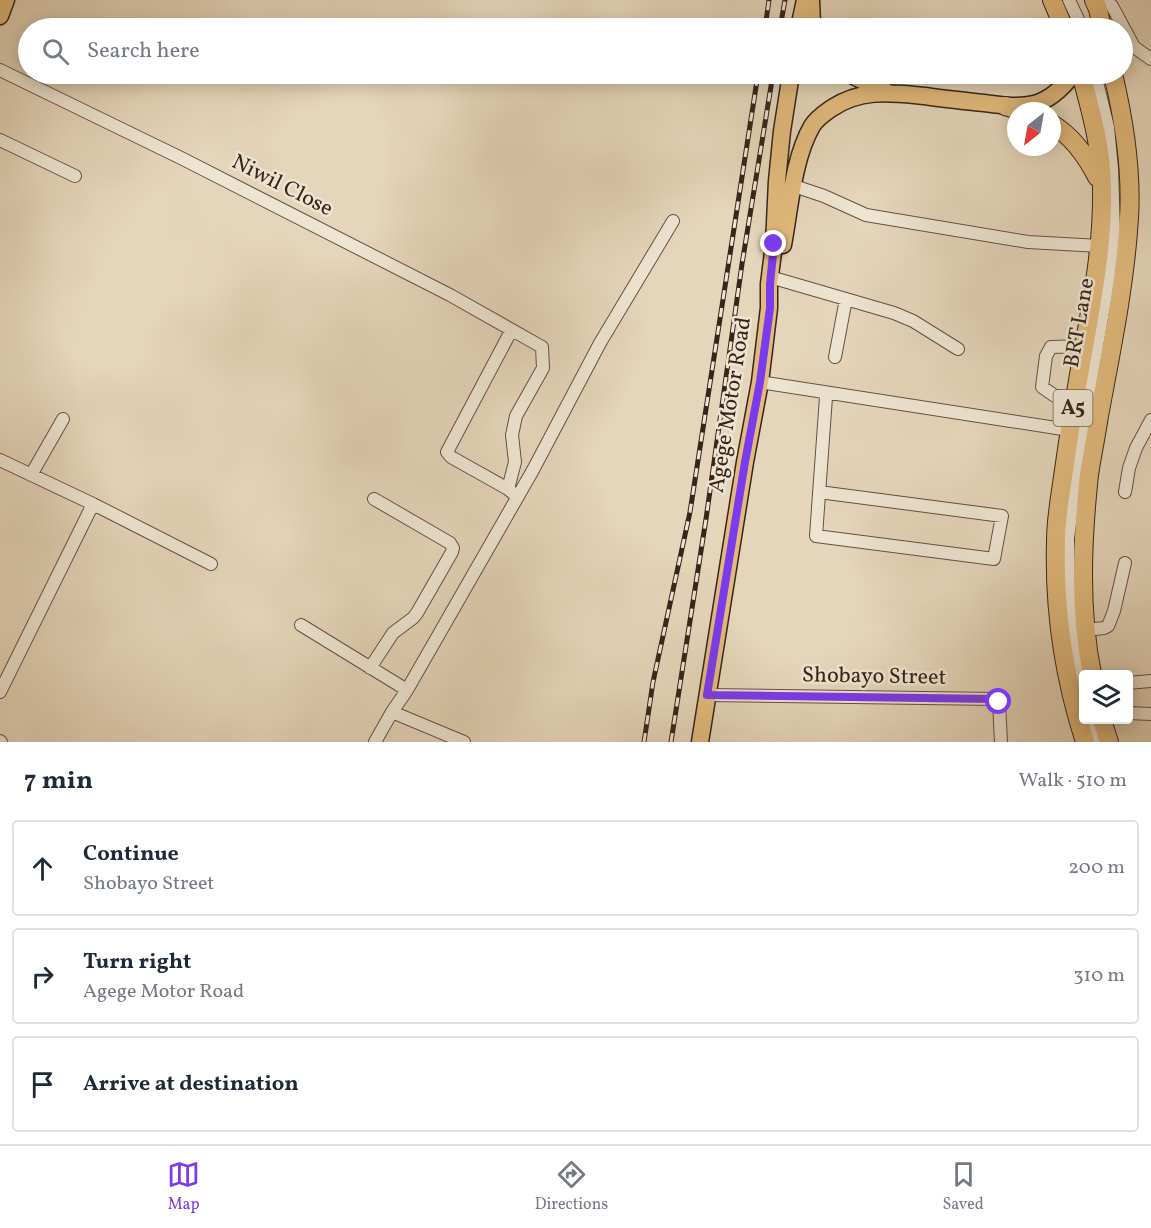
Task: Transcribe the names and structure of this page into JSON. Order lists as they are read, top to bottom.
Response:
{
  "streets": {
    "highway": ["A5"],
    "main road": ["Agege Motor Road"],
    "street": ["Niwil Close", "BRT Lane", "Shobayo Street"]
  },
  "crossings": [
    ["Agege Motor Road", "Shobayo Street"]
  ],
  "north": "bottom left",
  "page": {
    "search": "Search here",
    "heading": ["7 min", "Walk · 510 m"],
    "list": [
      ["Continue", "Shobayo Street", "200 m"],
      ["Turn right", "Agege Motor Road", "310 m"],
      "Arrive at destination"
    ],
    "nav": ["Map", "Directions", "Saved"]
  }
}
